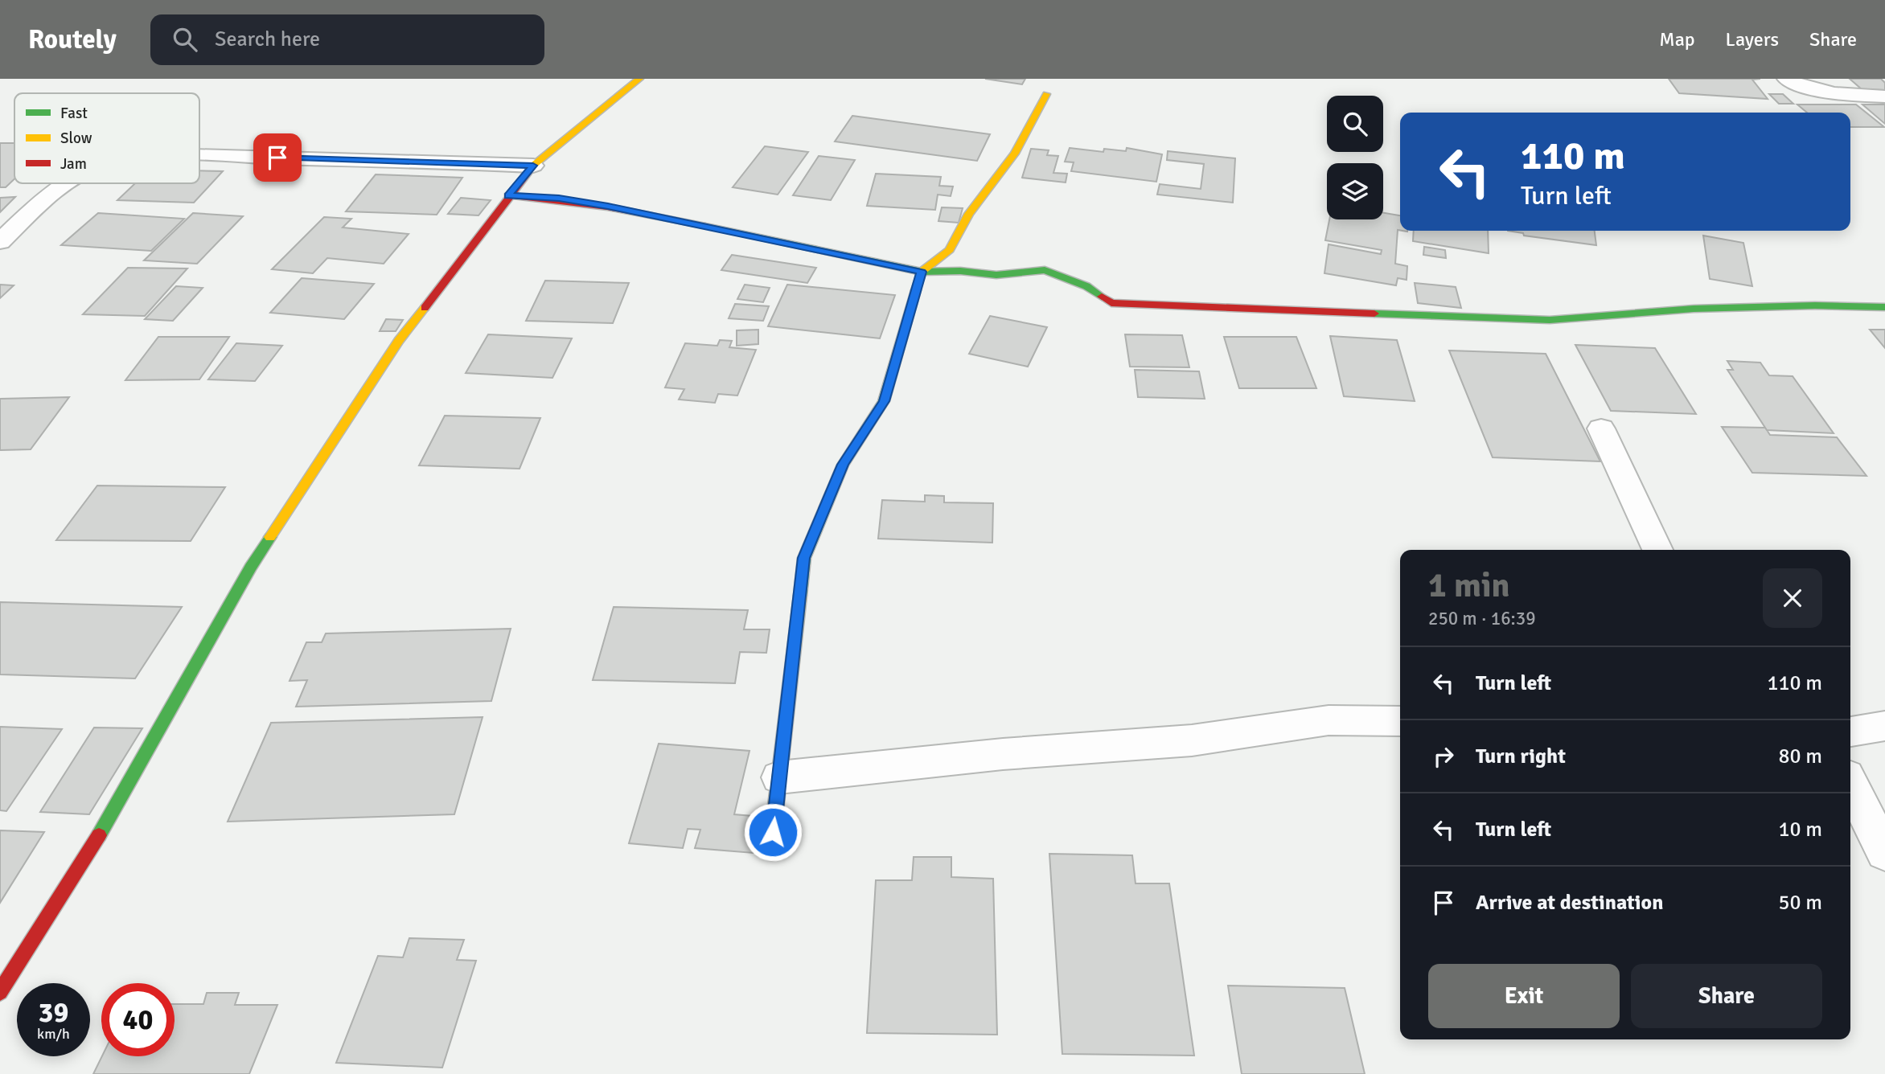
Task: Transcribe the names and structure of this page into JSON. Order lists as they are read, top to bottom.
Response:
{
  "legend": ["Fast", "Slow", "Jam"],
  "page": {
    "header": "Routely",
    "search": "Search here",
    "nav": ["Map", "Layers", "Share"],
    "turn": ["110 m", "Turn left"],
    "heading": ["1 min", "250 m · 16:39"],
    "list": [
      {
        "name": "Turn left",
        "value": "110 m"
      },
      {
        "name": "Turn right",
        "value": "80 m"
      },
      {
        "name": "Turn left",
        "value": "10 m"
      },
      {
        "name": "Arrive at destination",
        "value": "50 m"
      }
    ],
    "buttons": ["Exit", "Share"],
    "speed": "39 km/h",
    "limit": "40"
  }
}
